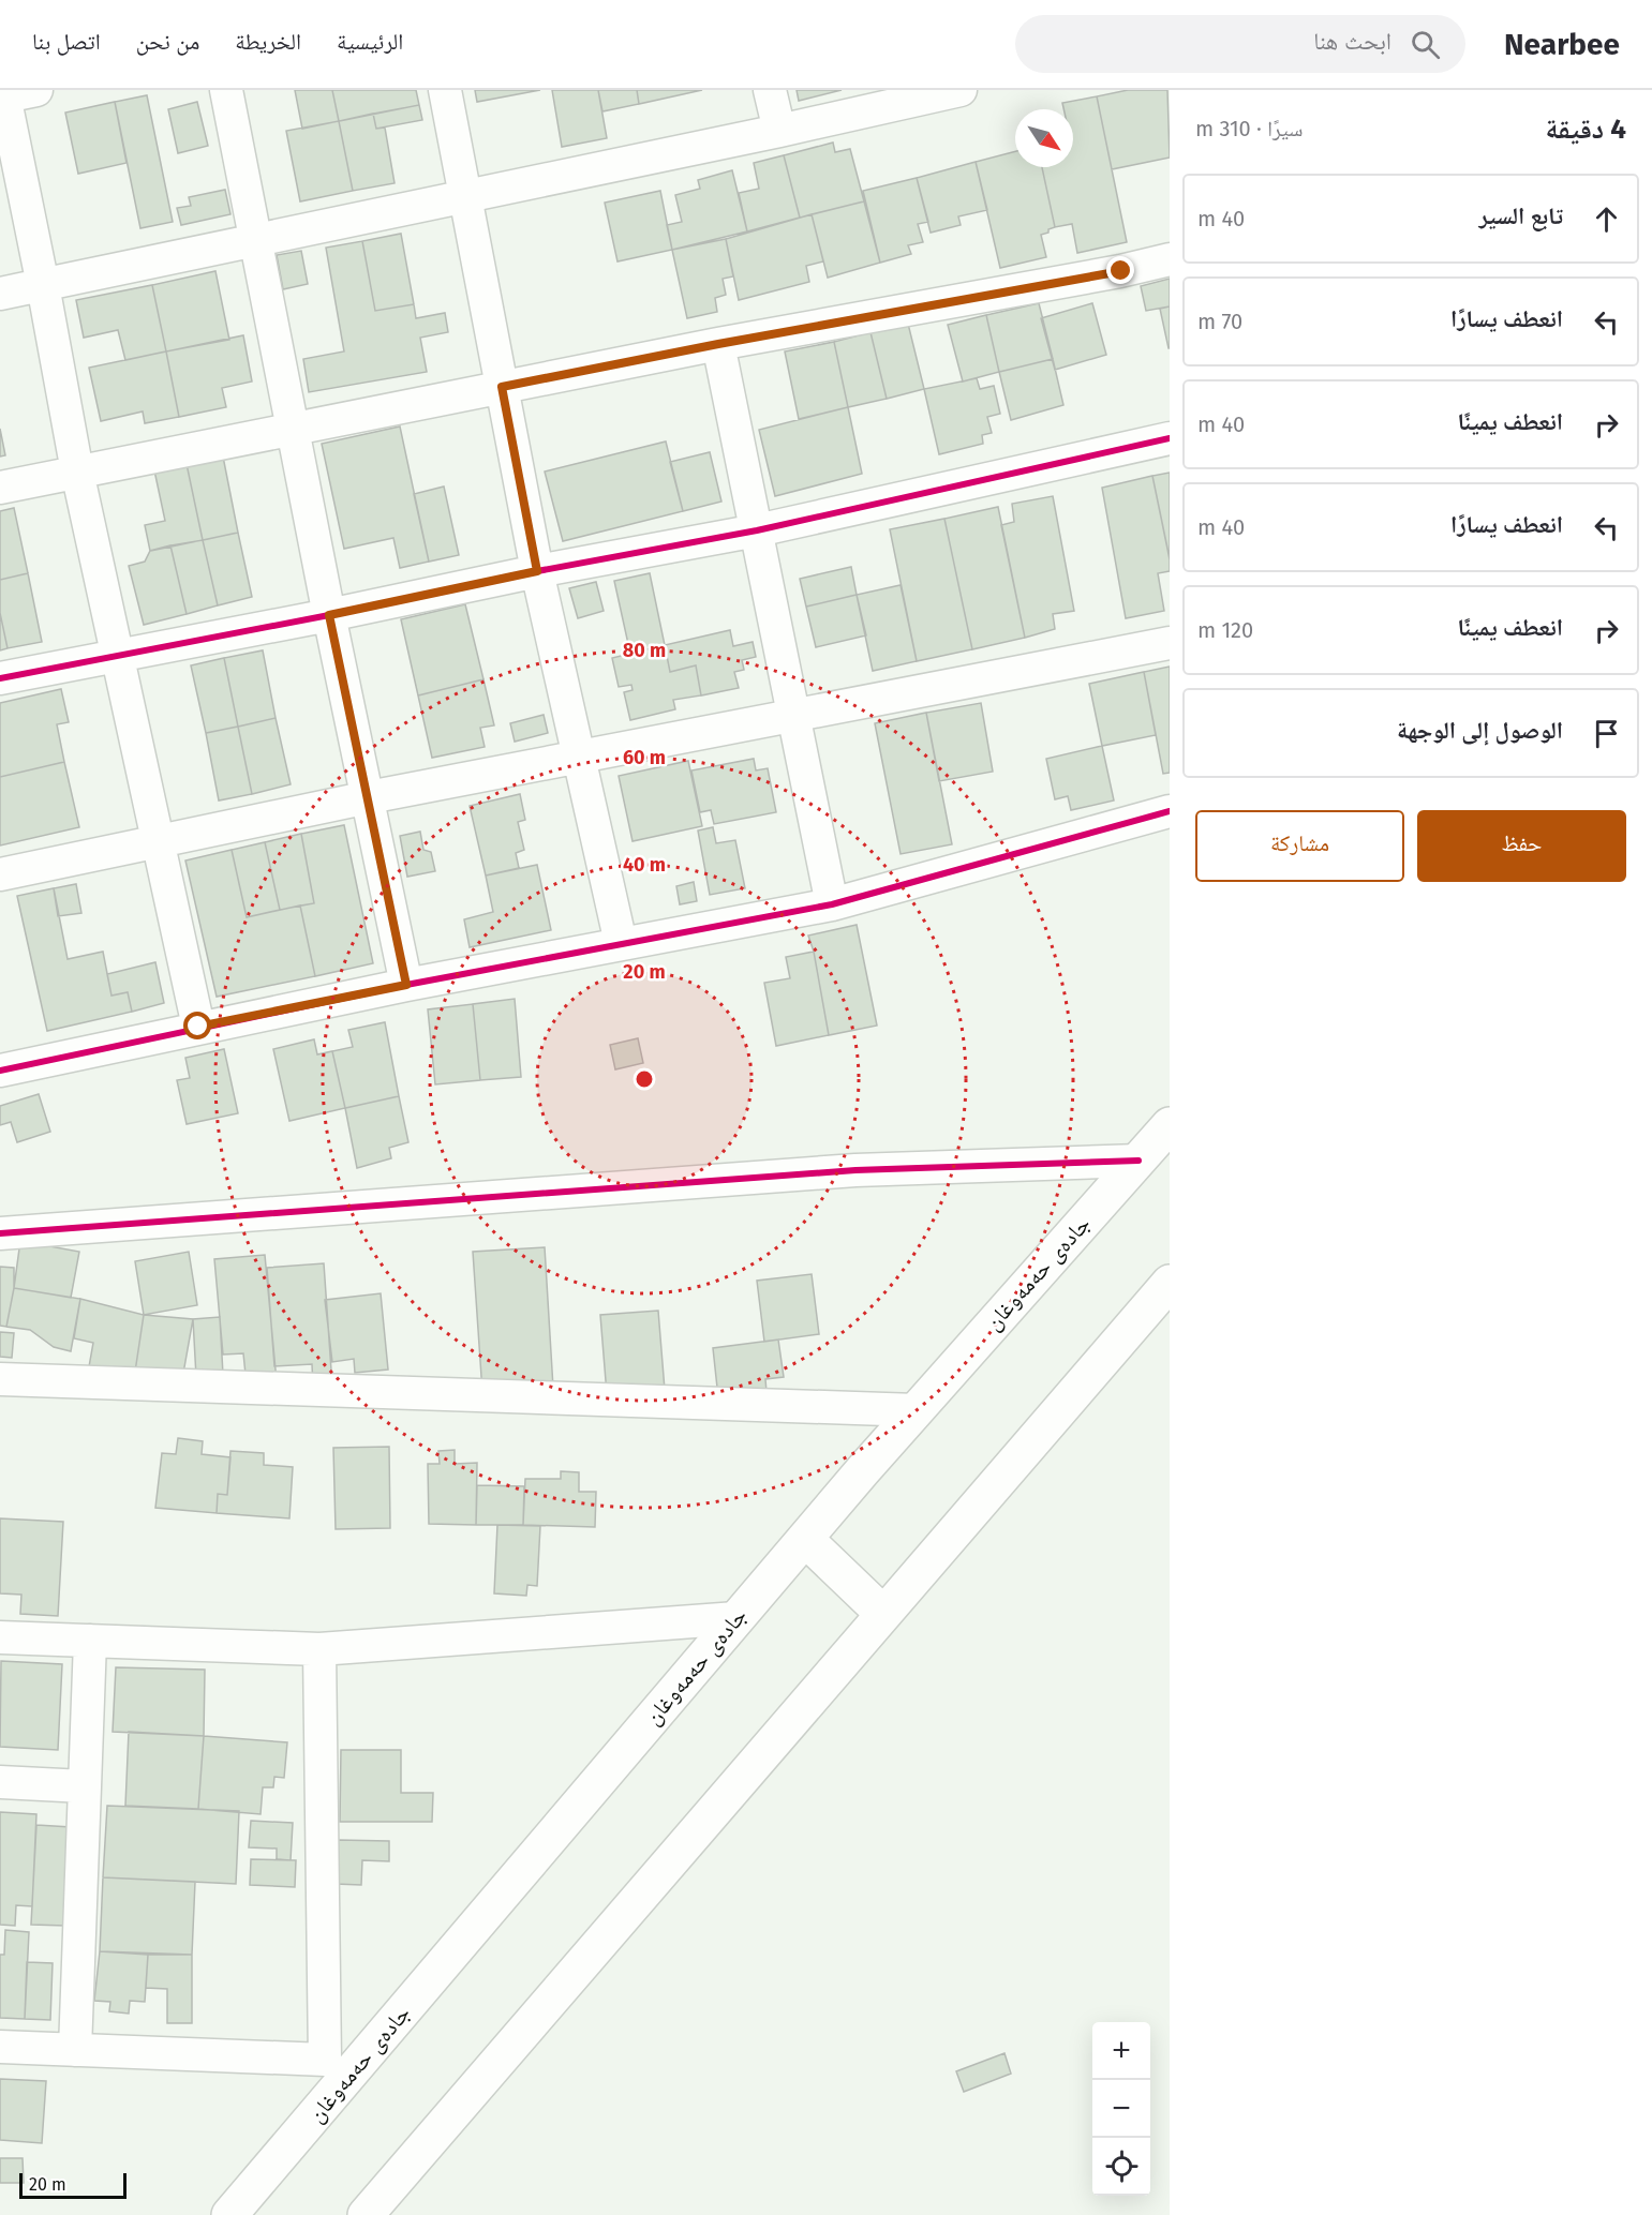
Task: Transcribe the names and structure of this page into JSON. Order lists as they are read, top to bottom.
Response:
{
  "streets": {
    "main road": ["جادەی حەمەوغان"]
  },
  "scale_bar": "20 m",
  "north": "bottom right",
  "page": {
    "header": "Nearbee",
    "search": "ابحث هنا",
    "nav": [
      "الرئيسية",
      "الخريطة",
      "من نحن",
      "اتصل بنا"
    ],
    "heading": ["4 دقيقة", "سيرًا · 310 m"],
    "list": [
      ["تابع السير", "40 m"],
      ["انعطف يسارًا", "70 m"],
      ["انعطف يمينًا", "40 m"],
      ["انعطف يسارًا", "40 m"],
      ["انعطف يمينًا", "120 m"],
      "الوصول إلى الوجهة"
    ],
    "buttons": ["حفظ", "مشاركة"],
    "map_buttons": ["+", "−"],
    "scale": "20 m"
  },
  "rings": [
    "80 m",
    "60 m",
    "40 m",
    "20 m"
  ]
}
